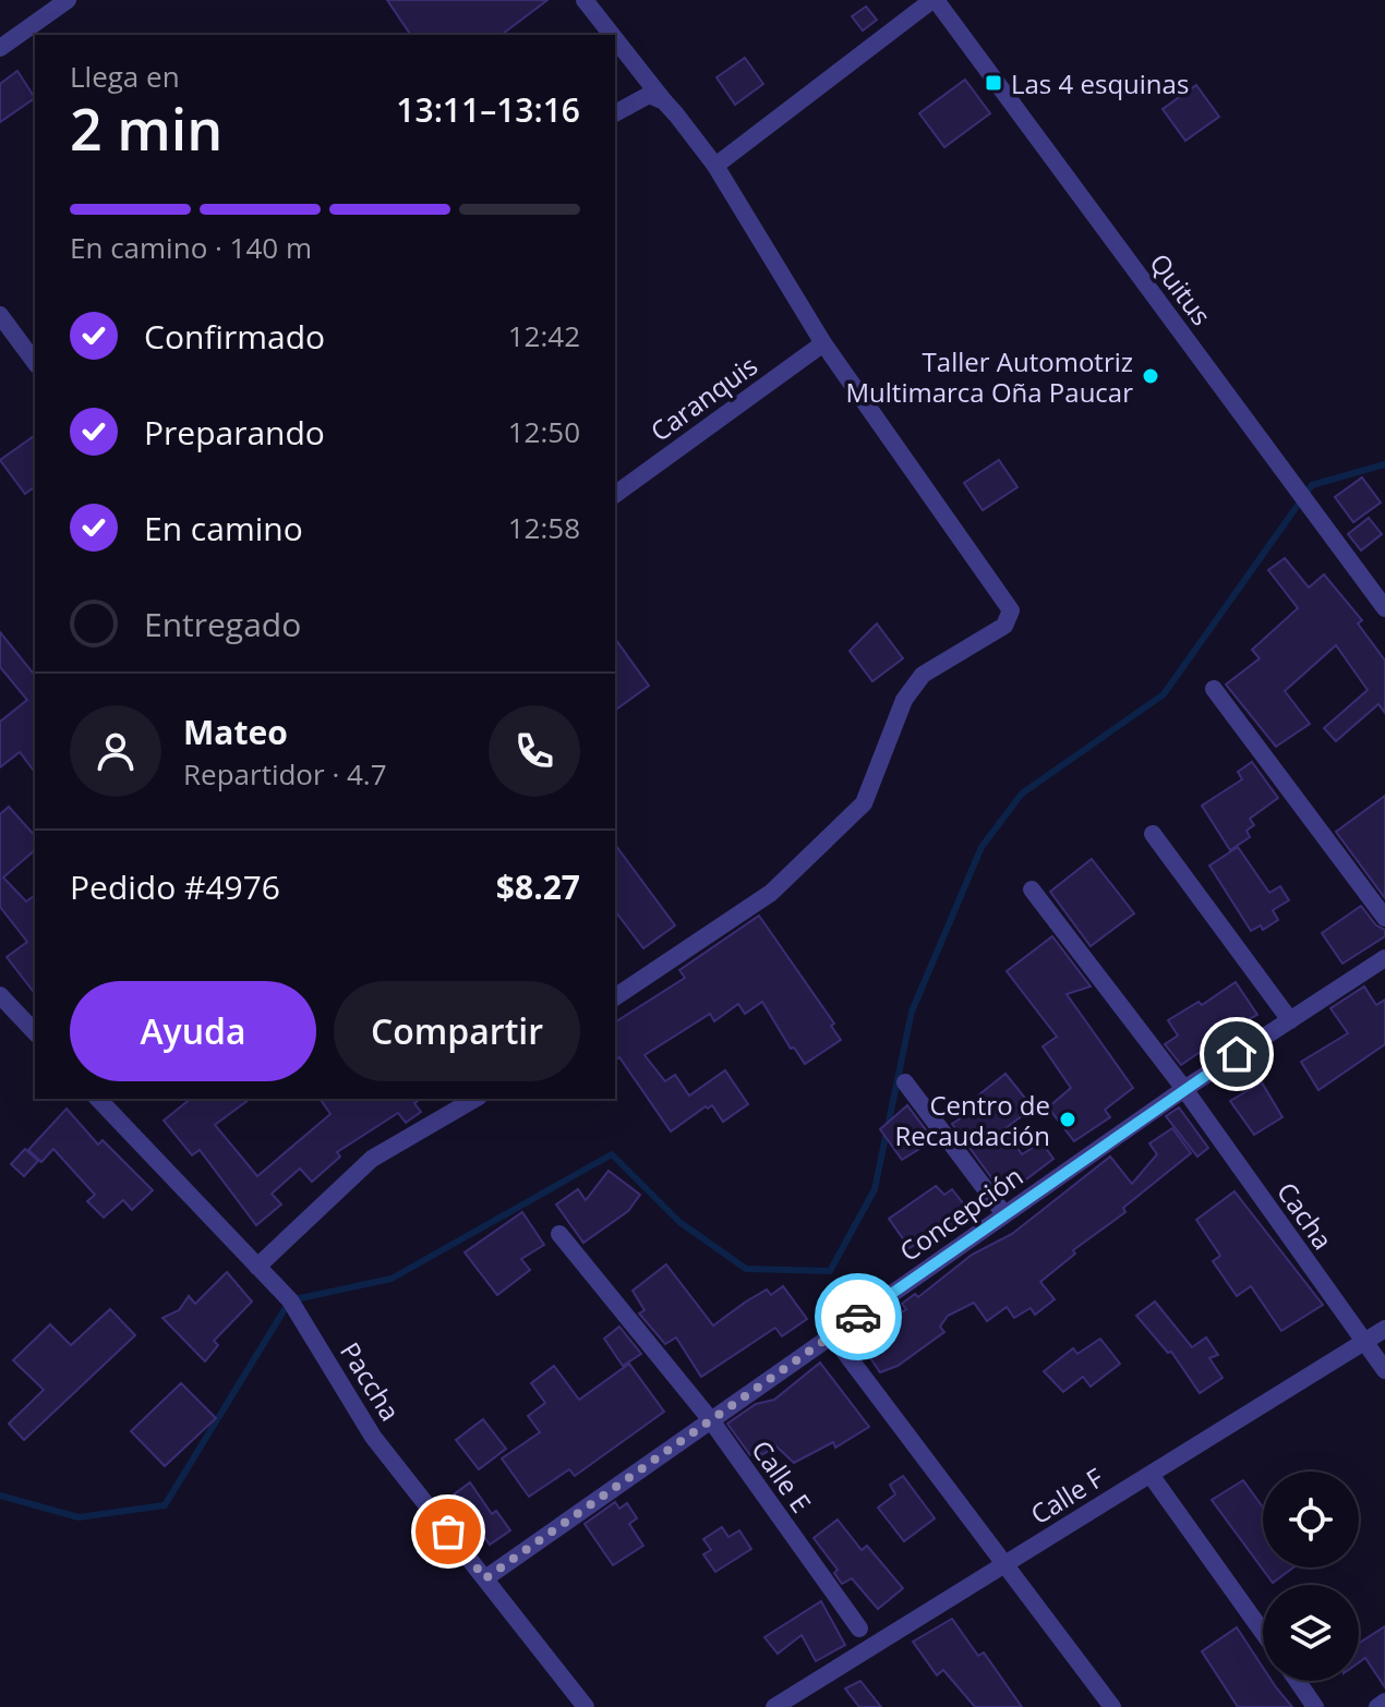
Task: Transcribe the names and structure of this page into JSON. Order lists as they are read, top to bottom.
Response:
{
  "streets": {
    "street": [
      "Quitus",
      "Caranquis",
      "Concepción",
      "Cacha",
      "Paccha",
      "Calle E",
      "Calle F"
    ]
  },
  "crossings": [
    ["Concepción", "Cacha"],
    ["Concepción", "Paccha"],
    ["Concepción", "Calle E"],
    ["Cacha", "Calle F"]
  ],
  "places": {
    "transit": ["Las 4 esquinas"],
    "other": ["Taller Automotriz Multimarca Oña Paucar", "Centro de Recaudación"]
  },
  "page": {
    "heading": ["2 min", "Llega en", "13:11–13:16"],
    "panel": [
      "Mateo",
      "Repartidor · 4.7",
      "Pedido #4976",
      "$8.27"
    ],
    "bar": "En camino · 140 m",
    "list": [
      ["Confirmado", "12:42"],
      ["Preparando", "12:50"],
      ["En camino", "12:58"],
      "Entregado"
    ],
    "buttons": ["Ayuda", "Compartir"]
  }
}
